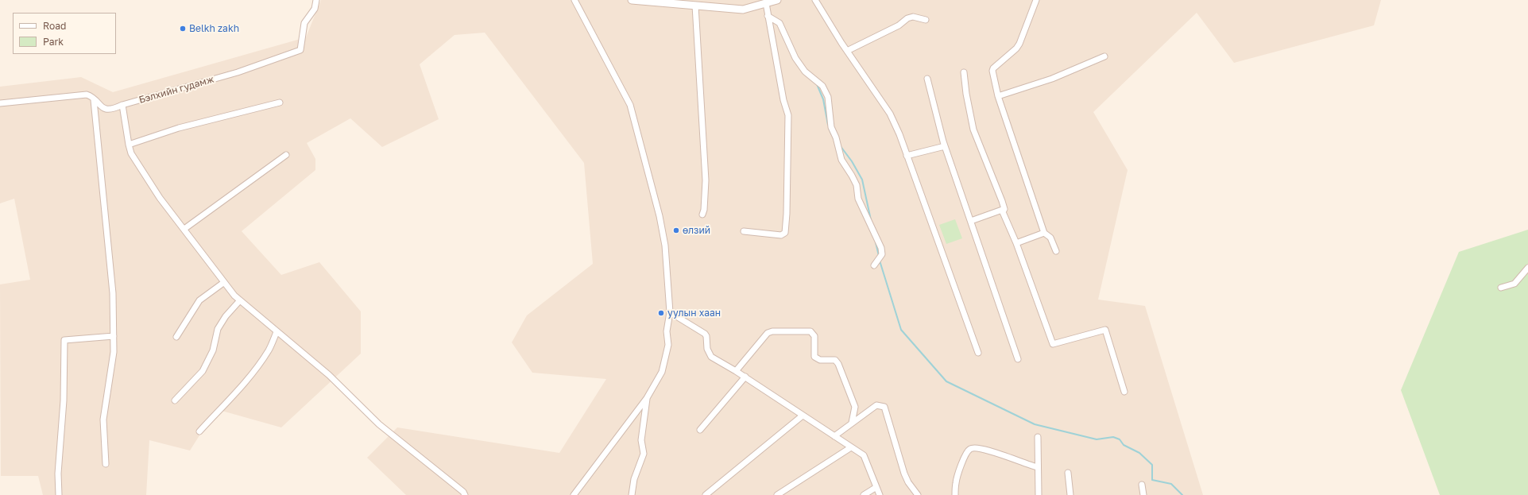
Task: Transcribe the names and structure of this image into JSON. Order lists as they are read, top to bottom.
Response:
{
  "streets": {
    "street": ["Бэлхийн гудамж"]
  },
  "places": ["Belkh zakh", "өлзий", "уулын хаан"],
  "legend": ["Road", "Park"]
}
